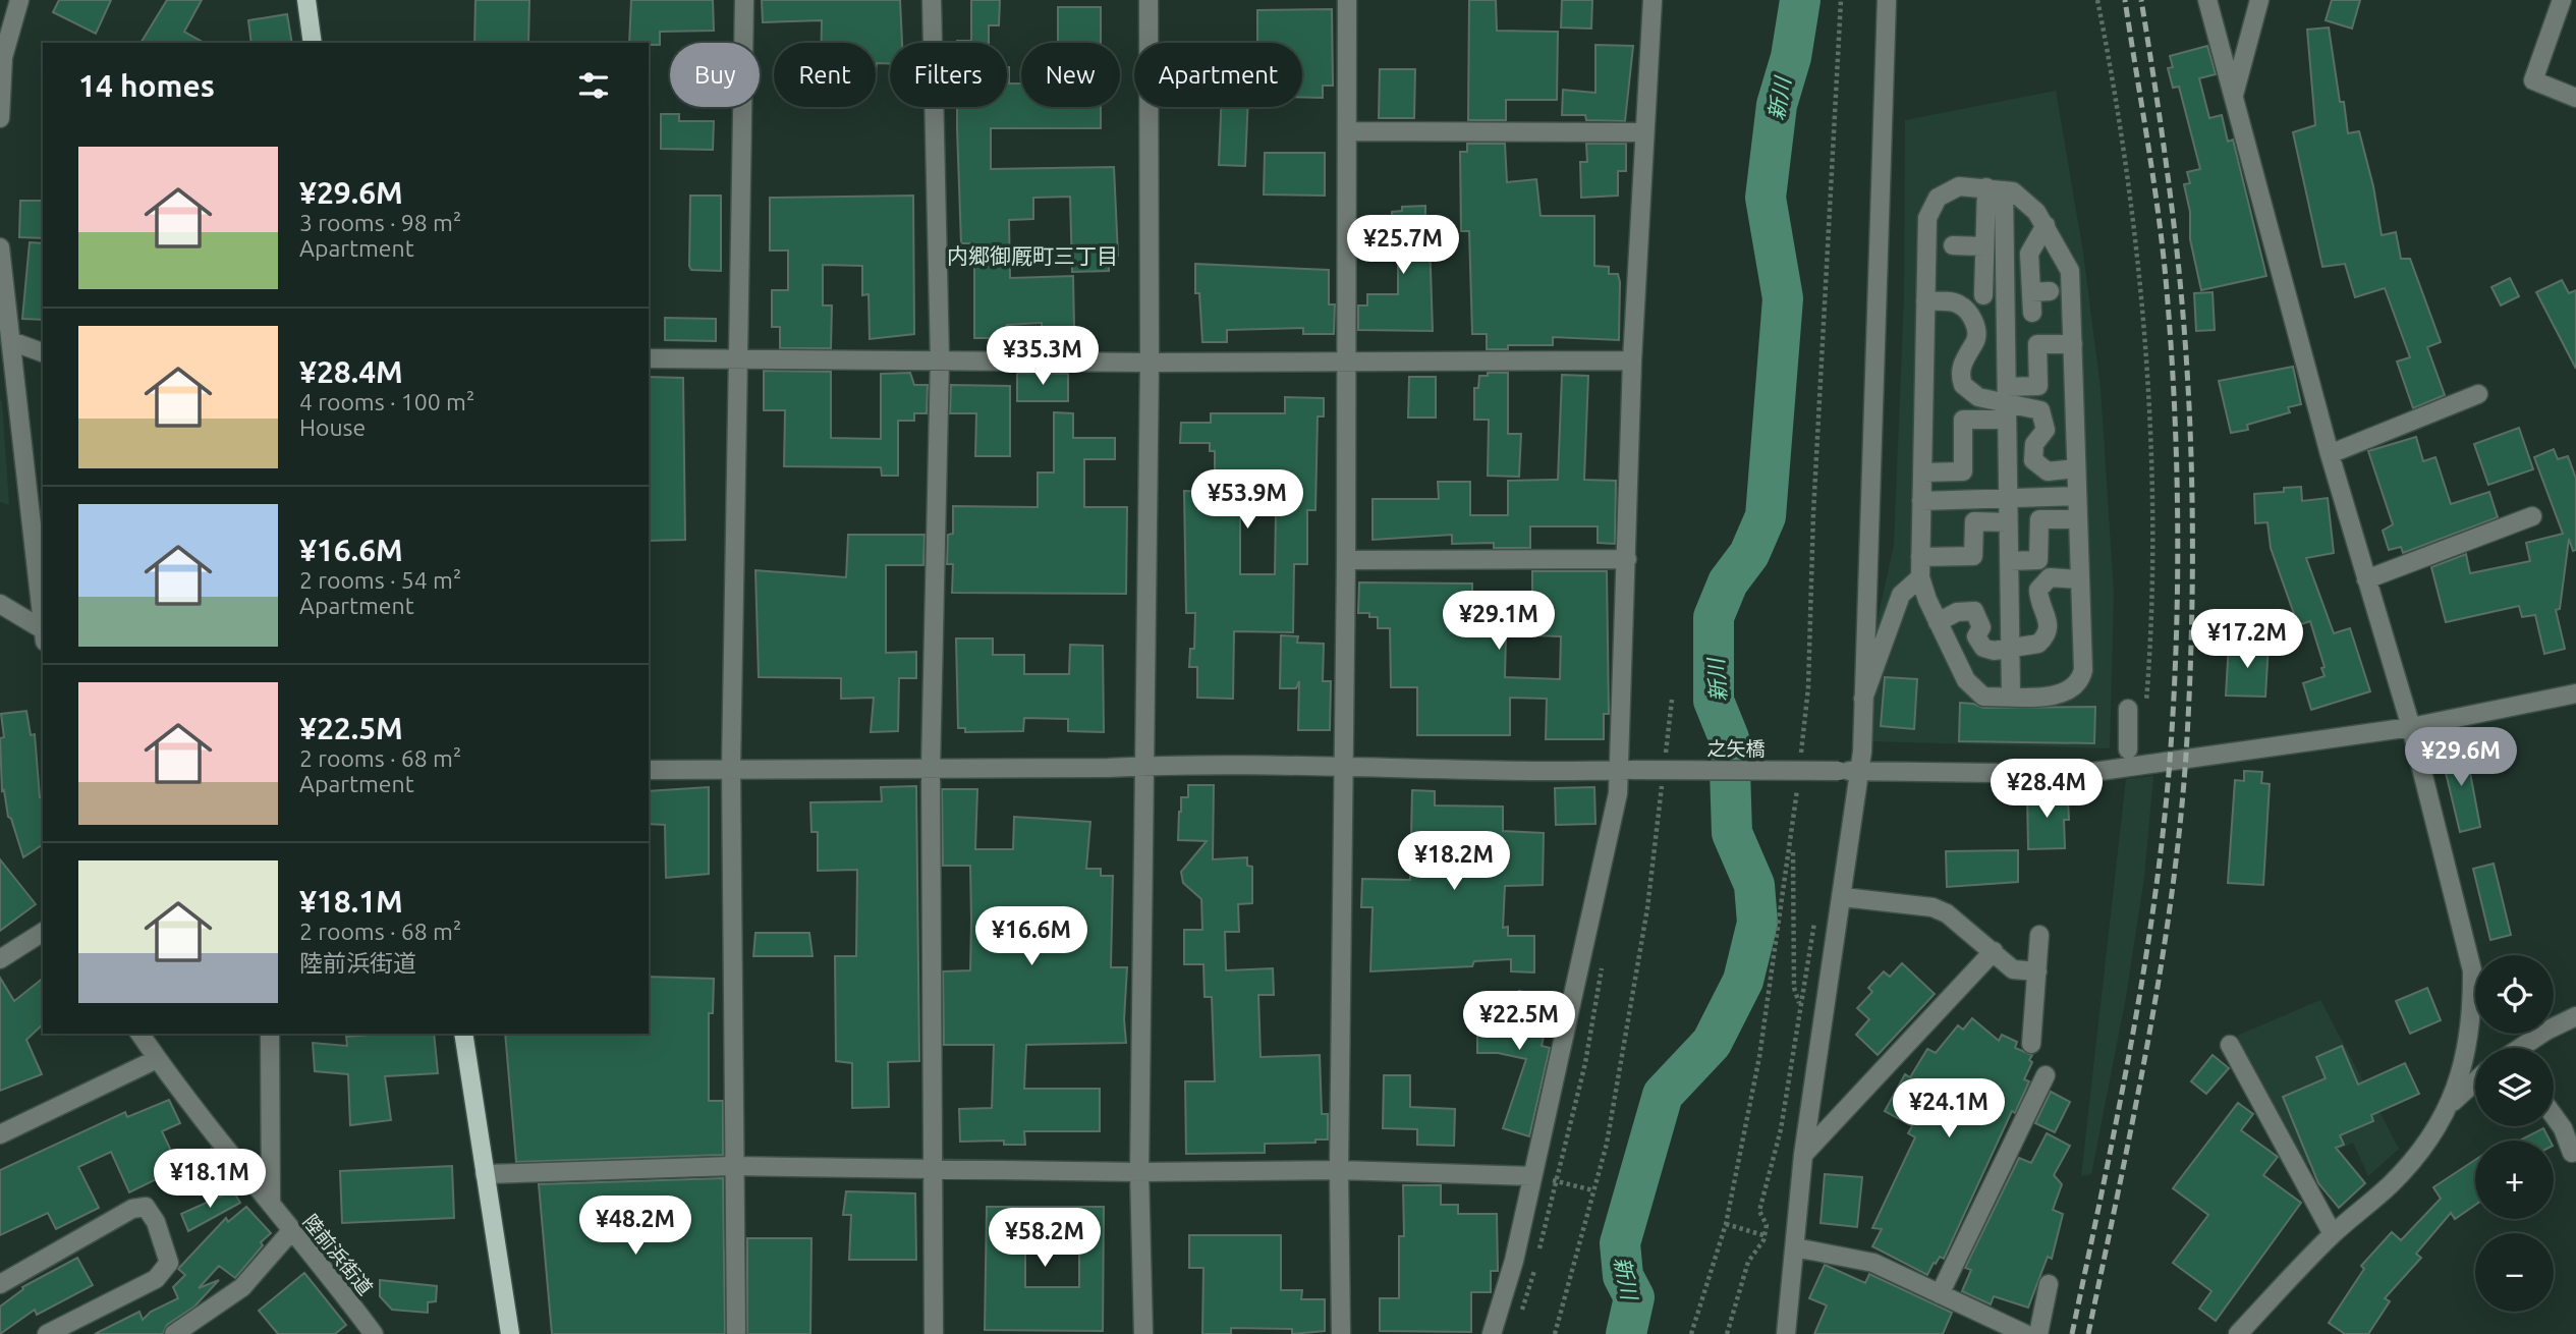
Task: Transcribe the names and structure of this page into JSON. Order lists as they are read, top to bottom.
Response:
{
  "streets": {
    "street": ["之矢橋", "陸前浜街道"]
  },
  "districts": ["内郷御厩町三丁目"],
  "water": ["新川"],
  "page": {
    "chip": [
      "Buy",
      "Rent",
      "Filters",
      "New",
      "Apartment"
    ],
    "heading": "14 homes",
    "list": [
      {
        "name": "¥29.6M",
        "note": "3 rooms · 98 m² · Apartment"
      },
      {
        "name": "¥28.4M",
        "note": "4 rooms · 100 m² · House"
      },
      {
        "name": "¥16.6M",
        "note": "2 rooms · 54 m² · Apartment"
      },
      {
        "name": "¥22.5M",
        "note": "2 rooms · 68 m² · Apartment"
      },
      {
        "name": "¥18.1M",
        "note": "2 rooms · 68 m² · 陸前浜街道"
      }
    ],
    "price": [
      "¥25.7M",
      "¥35.3M",
      "¥53.9M",
      "¥29.1M",
      "¥17.2M",
      "¥29.6M",
      "¥28.4M",
      "¥18.2M",
      "¥16.6M",
      "¥22.5M",
      "¥24.1M",
      "¥18.1M",
      "¥48.2M",
      "¥58.2M"
    ],
    "map_buttons": ["+", "−"]
  }
}
